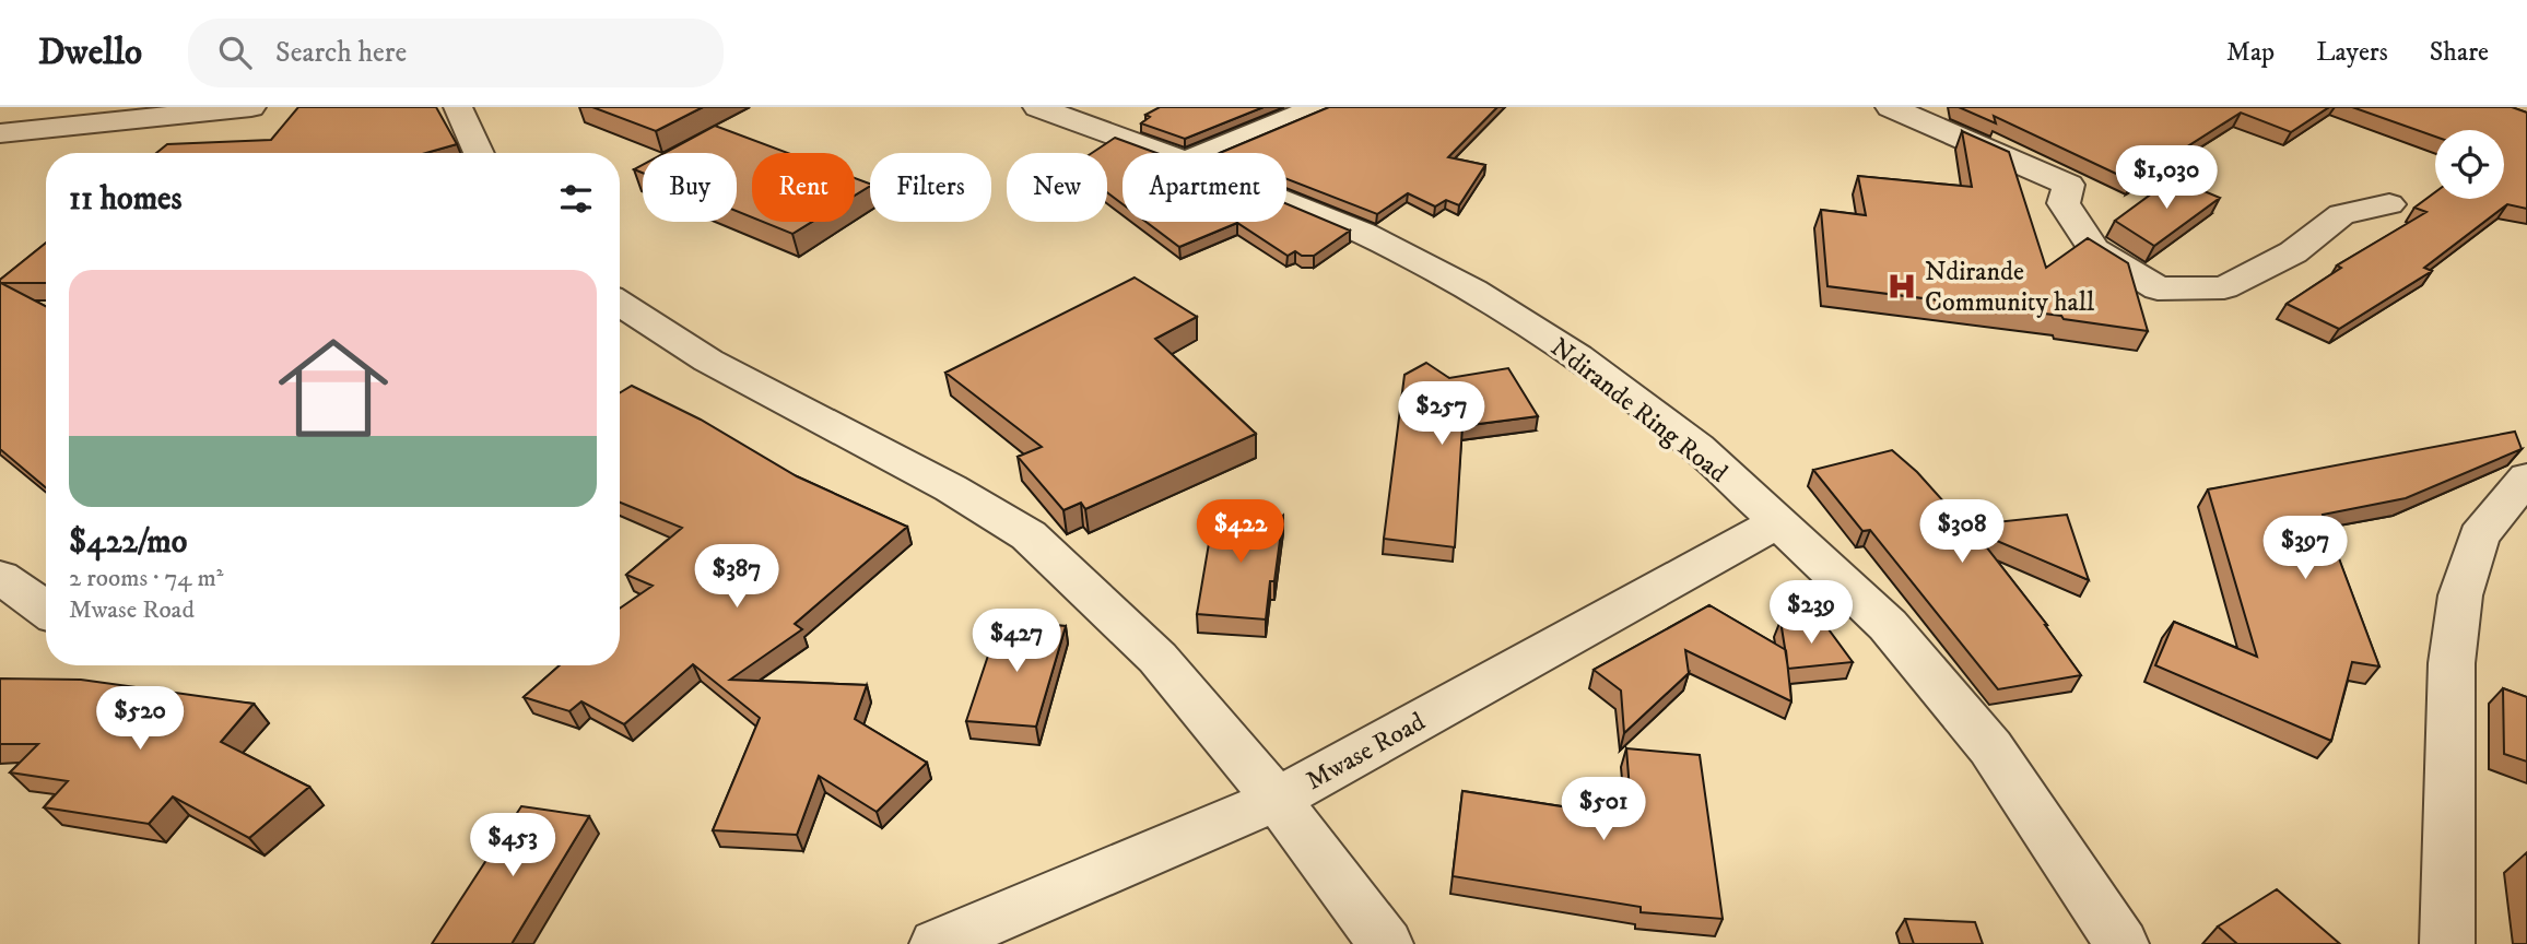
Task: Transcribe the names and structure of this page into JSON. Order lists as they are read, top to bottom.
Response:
{
  "streets": {
    "street": ["Ndirande Ring Road", "Mwase Road"]
  },
  "crossings": [
    ["Ndirande Ring Road", "Mwase Road"]
  ],
  "places": {
    "hospital": ["Ndirande Community hall"]
  },
  "page": {
    "header": "Dwello",
    "search": "Search here",
    "nav": ["Map", "Layers", "Share"],
    "price": [
      "$1,030",
      "$257",
      "$422",
      "$308",
      "$397",
      "$387",
      "$239",
      "$427",
      "$520",
      "$501",
      "$453"
    ],
    "chip": [
      "Buy",
      "Rent",
      "Filters",
      "New",
      "Apartment"
    ],
    "heading": "11 homes",
    "list": [
      {
        "name": "$422/mo",
        "note": "2 rooms · 74 m² · Mwase Road"
      }
    ]
  }
}
